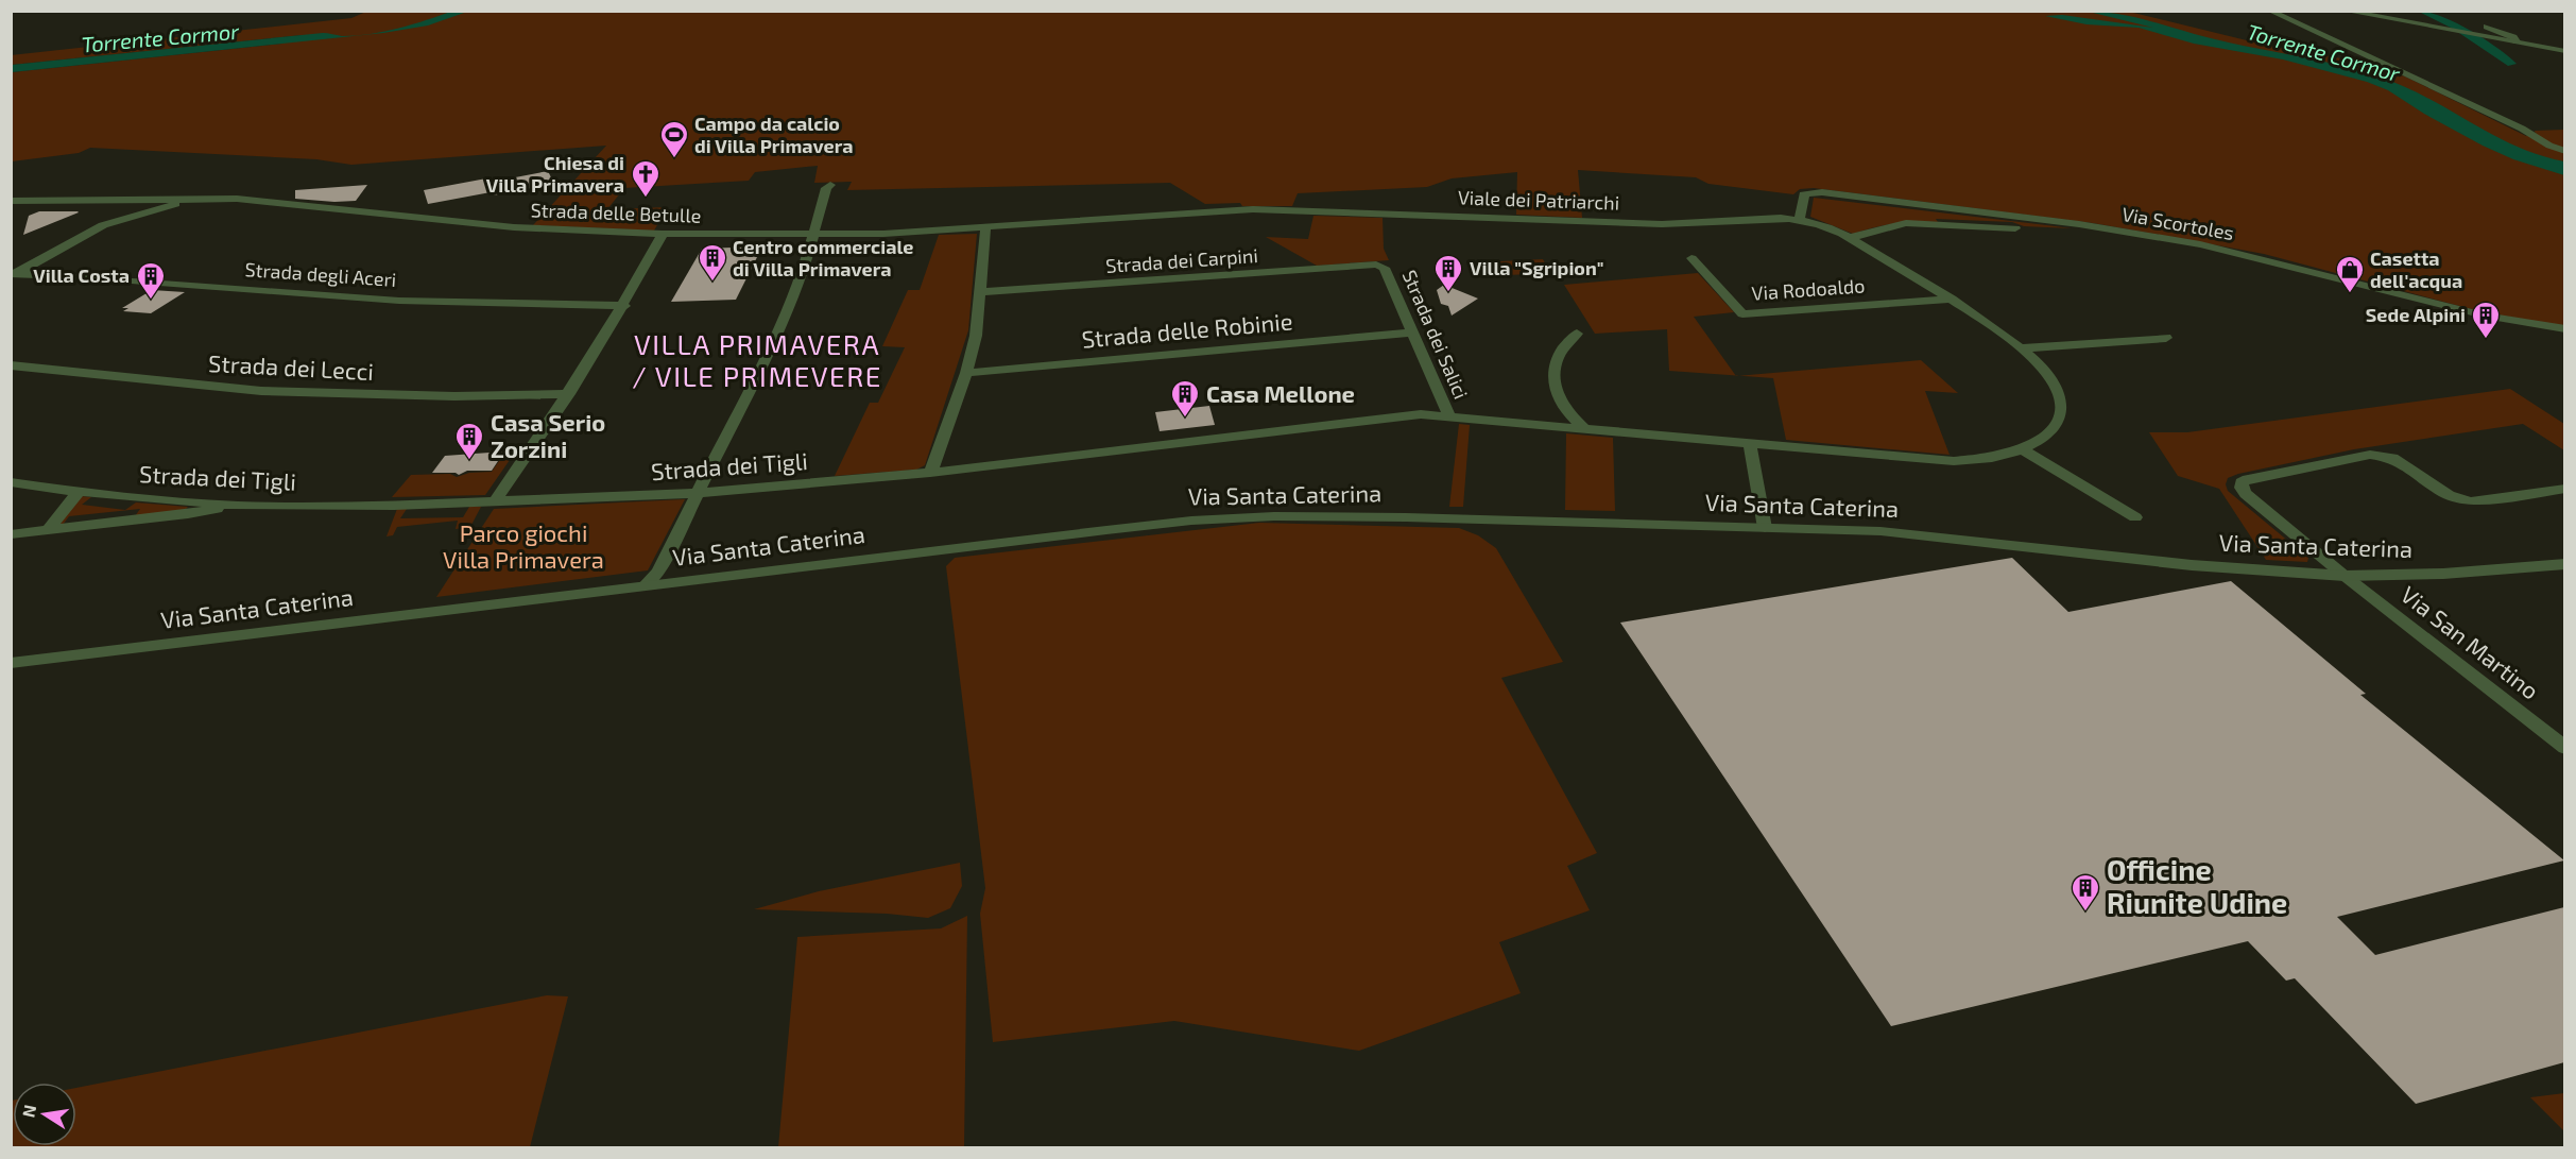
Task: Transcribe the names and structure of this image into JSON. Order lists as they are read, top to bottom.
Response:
{
  "streets": {
    "street": [
      "Viale dei Patriarchi",
      "Strada delle Betulle",
      "Via Scortoles",
      "Strada dei Carpini",
      "Strada degli Aceri",
      "Via Rodoaldo",
      "Strada delle Robinie",
      "Strada dei Salici",
      "Strada dei Lecci",
      "Strada dei Tigli",
      "Via Santa Caterina",
      "Via San Martino"
    ]
  },
  "crossings": [
    ["Viale dei Patriarchi", "Strada delle Betulle"],
    ["Viale dei Patriarchi", "Via Scortoles"],
    ["Viale dei Patriarchi", "Via Rodoaldo"],
    ["Viale dei Patriarchi", "Strada dei Salici"],
    ["Viale dei Patriarchi", "Strada dei Tigli"],
    ["Strada delle Betulle", "Strada degli Aceri"],
    ["Strada dei Carpini", "Strada dei Salici"],
    ["Strada delle Robinie", "Strada dei Salici"],
    ["Strada dei Salici", "Strada dei Tigli"],
    ["Via Santa Caterina", "Via San Martino"]
  ],
  "districts": ["VILLA PRIMAVERA / VILE PRIMEVERE"],
  "water": ["Torrente Cormor"],
  "parks": ["Parco giochi Villa Primavera"],
  "places": {
    "sports": ["Campo da calcio di Villa Primavera"],
    "church": ["Chiesa di Villa Primavera"],
    "building": [
      "Centro commerciale di Villa Primavera",
      "Villa \"Sgripion\"",
      "Villa Costa",
      "Sede Alpini",
      "Casa Mellone",
      "Casa Serio Zorzini",
      "Officine Riunite Udine"
    ],
    "shop": ["Casetta dell'acqua"]
  },
  "north": "left"
}
